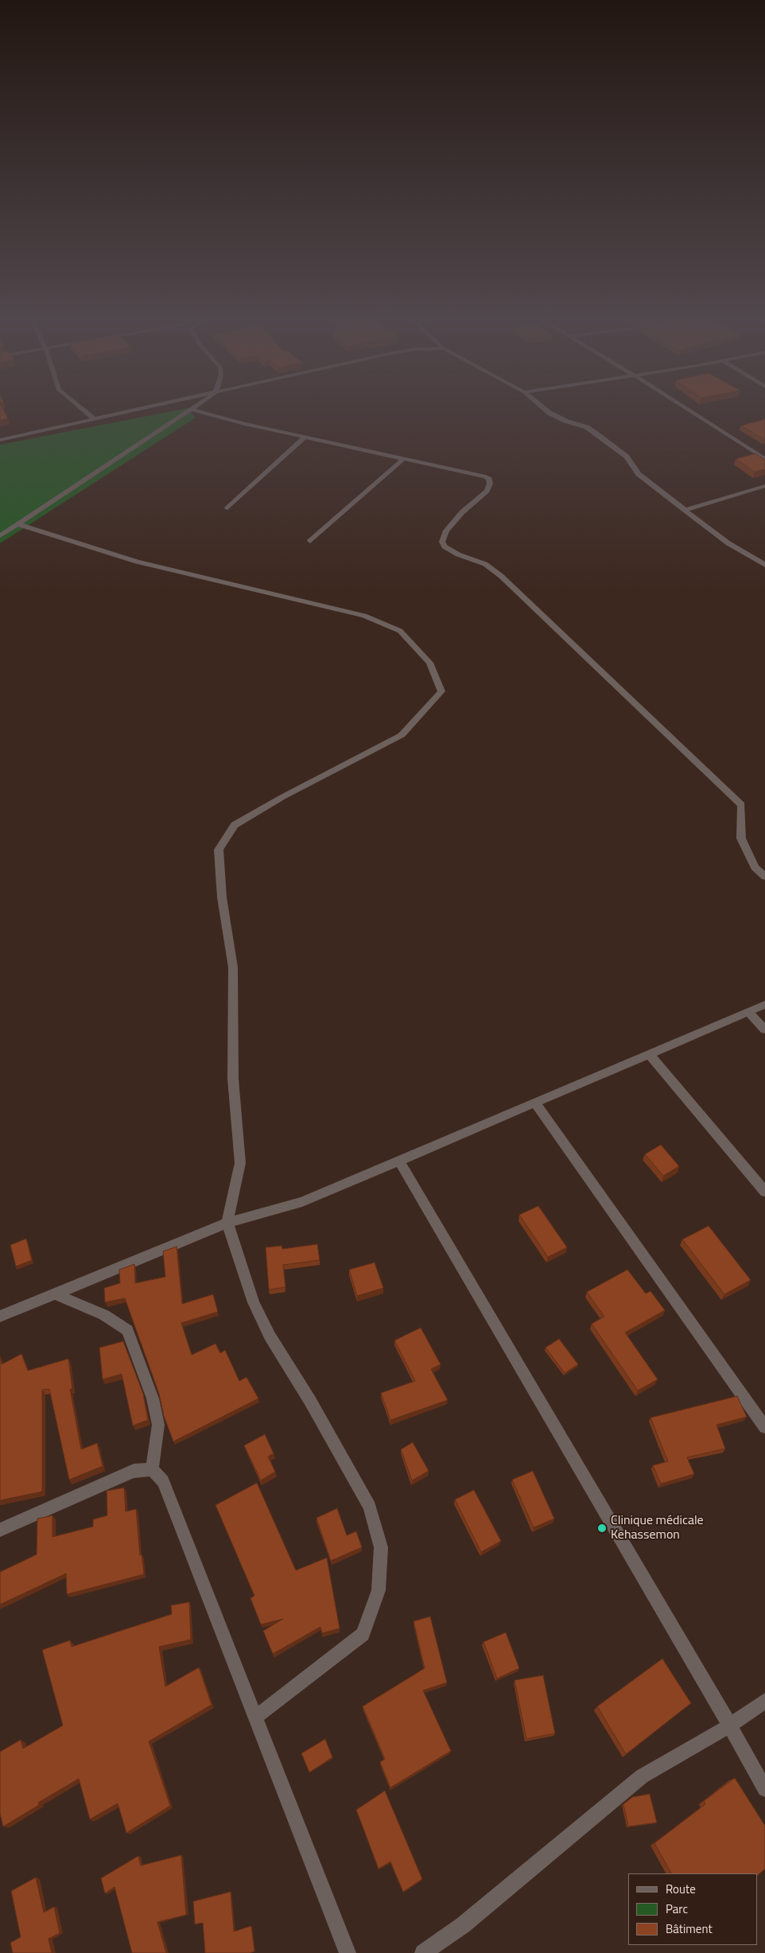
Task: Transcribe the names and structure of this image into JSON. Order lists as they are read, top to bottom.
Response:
{
  "places": ["Clinique médicale Kehassemon"],
  "legend": ["Route", "Parc", "Bâtiment"]
}
